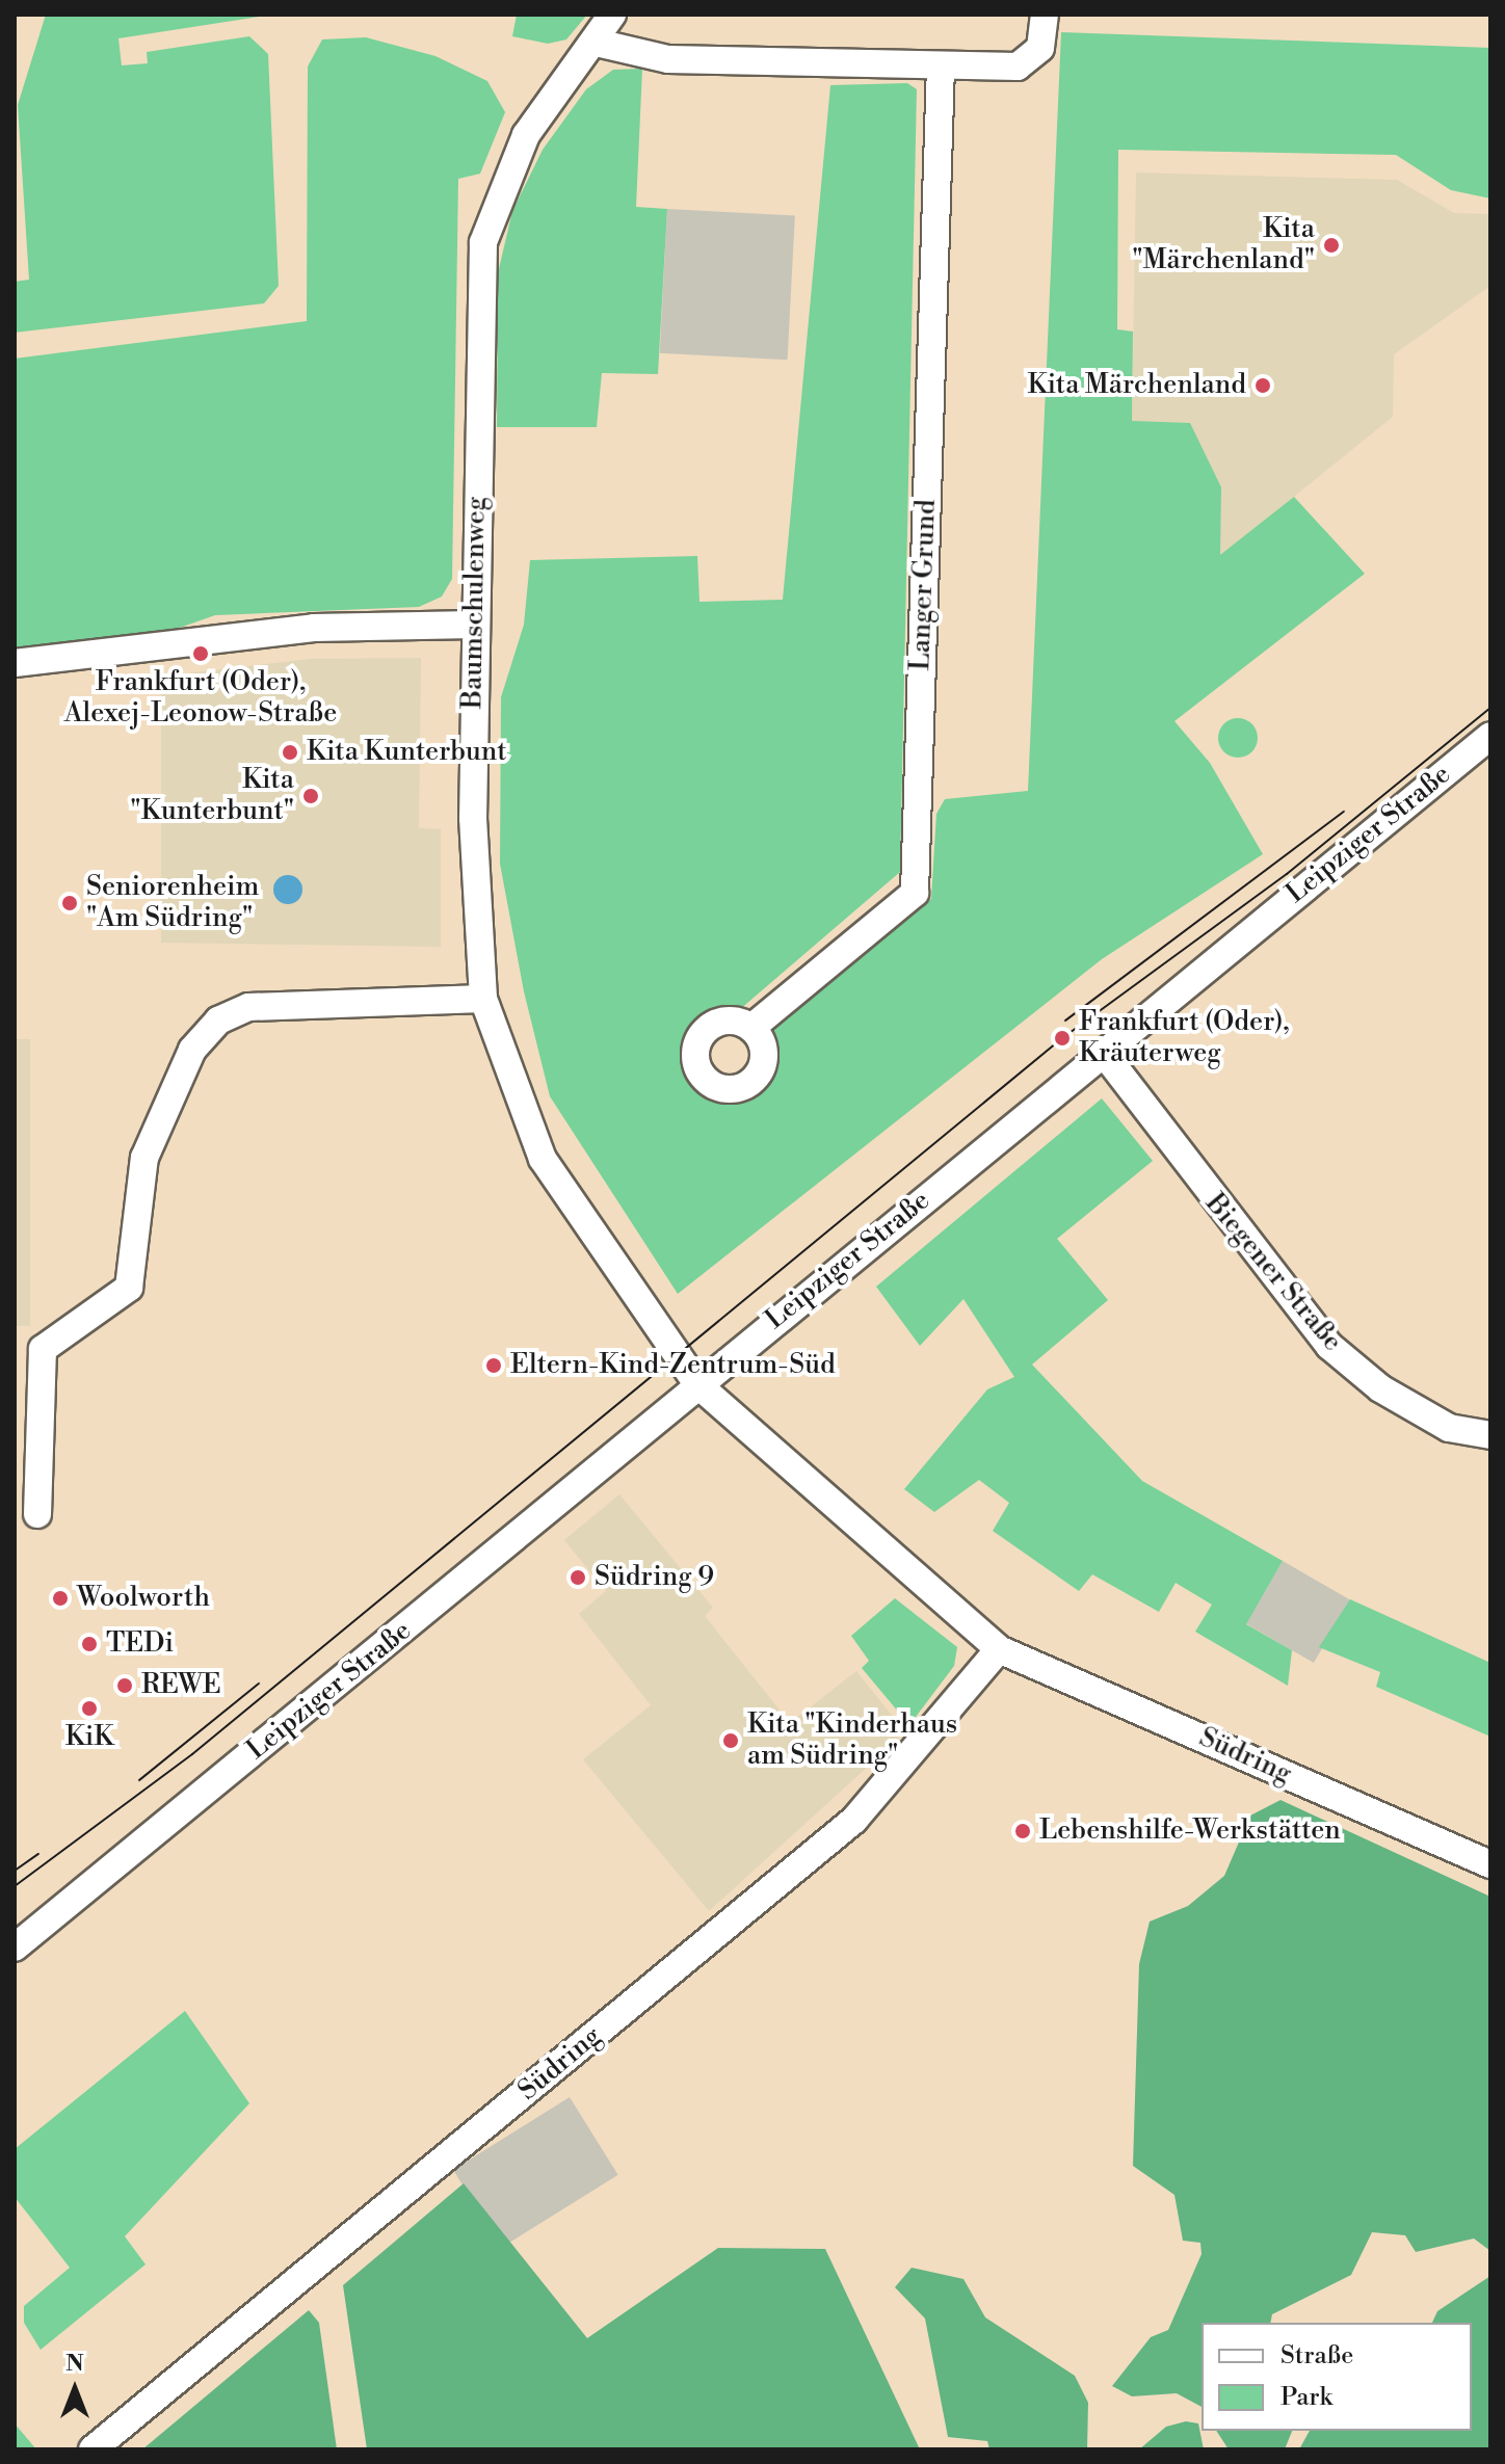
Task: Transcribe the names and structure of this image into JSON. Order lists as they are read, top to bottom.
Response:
{
  "streets": {
    "street": [
      "Langer Grund",
      "Baumschulenweg",
      "Leipziger Straße",
      "Biegener Straße",
      "Südring"
    ]
  },
  "crossings": [
    ["Baumschulenweg", "Leipziger Straße"],
    ["Baumschulenweg", "Südring"],
    ["Leipziger Straße", "Biegener Straße"],
    ["Leipziger Straße", "Südring"]
  ],
  "places": [
    "Kita \"Märchenland\"",
    "Kita Märchenland",
    "Frankfurt (Oder), Alexej-Leonow-Straße",
    "Kita Kunterbunt",
    "Kita \"Kunterbunt\"",
    "Seniorenheim \"Am Südring\"",
    "Frankfurt (Oder), Kräuterweg",
    "Eltern-Kind-Zentrum-Süd",
    "Südring 9",
    "Woolworth",
    "TEDi",
    "REWE",
    "KiK",
    "Kita \"Kinderhaus am Südring\"",
    "Lebenshilfe-Werkstätten"
  ],
  "legend": ["Straße", "Park"],
  "north": "top"
}
